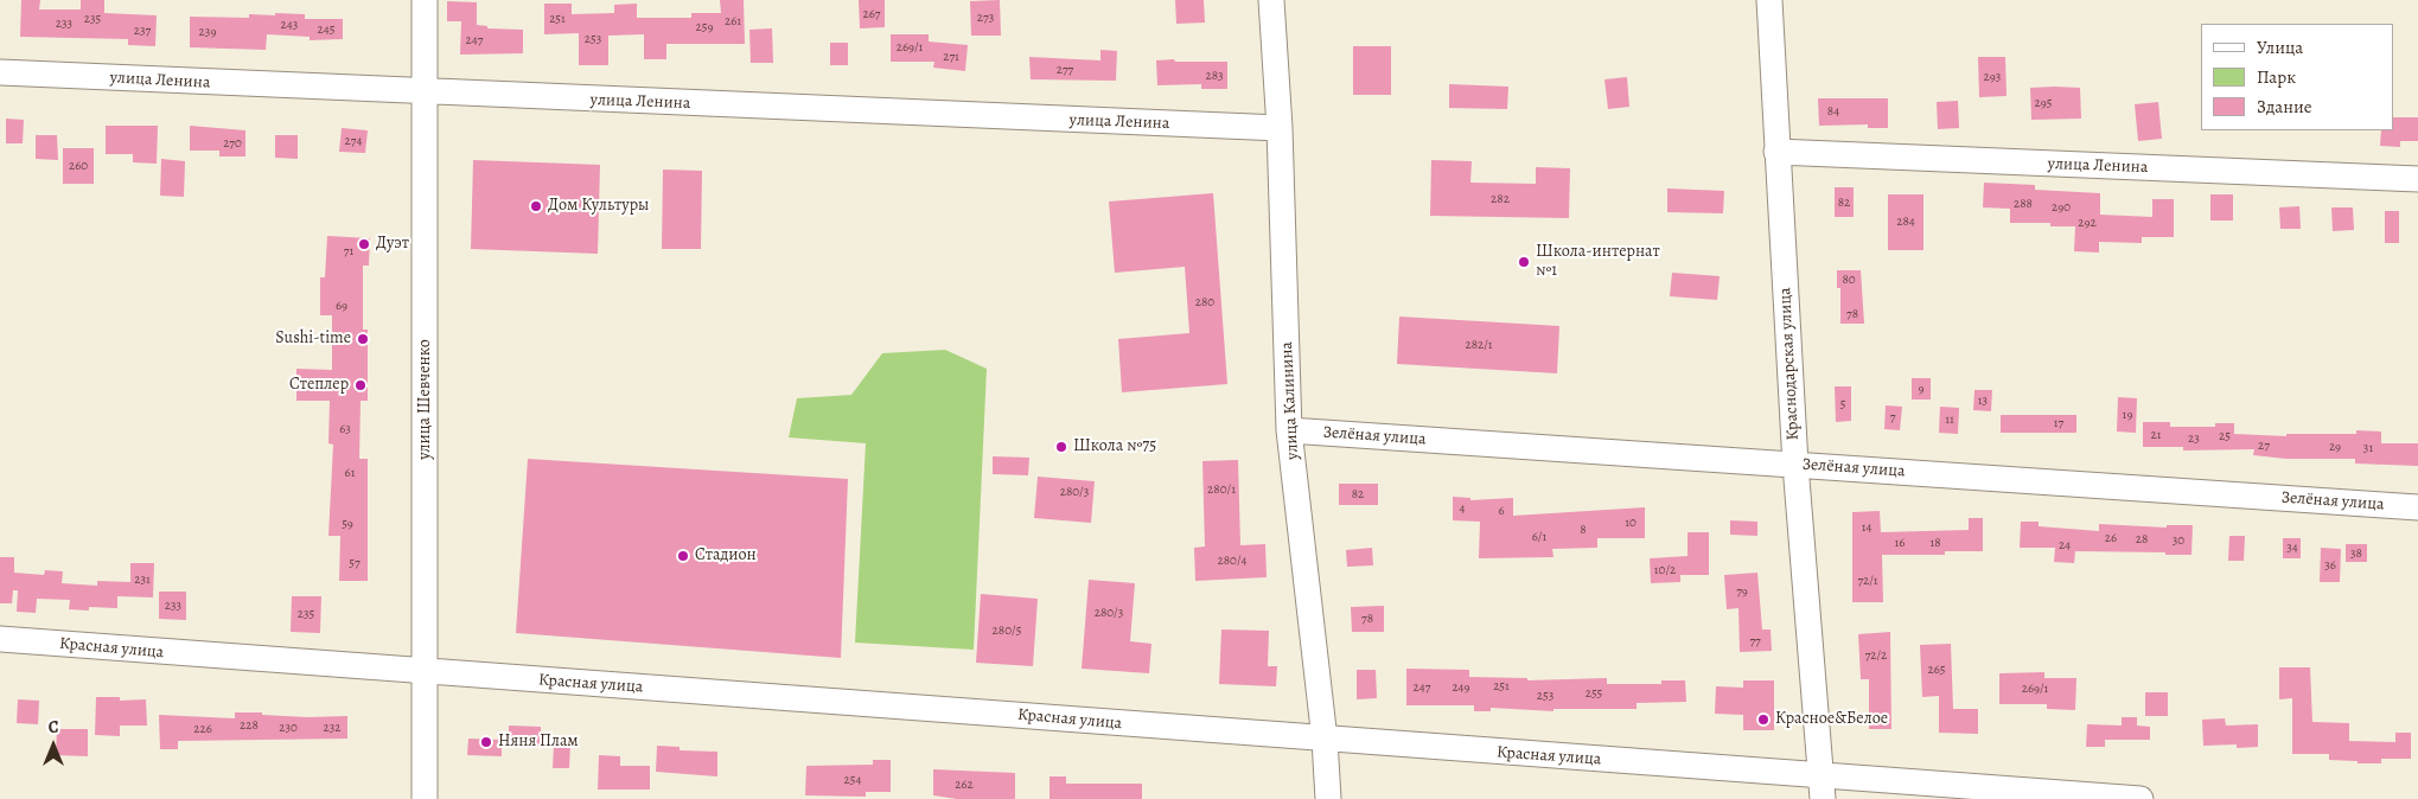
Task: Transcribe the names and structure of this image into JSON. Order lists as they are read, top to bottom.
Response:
{
  "streets": {
    "street": [
      "улица Ленина",
      "Краснодарская улица",
      "улица Шевченко",
      "улица Калинина",
      "Зелёная улица",
      "Красная улица"
    ]
  },
  "crossings": [
    ["улица Ленина", "Краснодарская улица"],
    ["улица Ленина", "улица Шевченко"],
    ["улица Ленина", "улица Калинина"],
    ["Краснодарская улица", "Зелёная улица"],
    ["Краснодарская улица", "Красная улица"],
    ["улица Шевченко", "Красная улица"],
    ["улица Калинина", "Зелёная улица"],
    ["улица Калинина", "Красная улица"]
  ],
  "places": [
    "Дом Культуры",
    "Дуэт",
    "Школа-интернат №1",
    "Sushi-time",
    "Степлер",
    "Школа №75",
    "Стадион",
    "Красное&Белое",
    "Няня Плам"
  ],
  "house_numbers": [
    "267",
    "273",
    "235",
    "251",
    "261",
    "233",
    "243",
    "259",
    "245",
    "237",
    "239",
    "253",
    "247",
    "269/1",
    "271",
    "277",
    "283",
    "293",
    "295",
    "84",
    "274",
    "270",
    "260",
    "282",
    "82",
    "288",
    "290",
    "284",
    "292",
    "71",
    "80",
    "280",
    "69",
    "78",
    "282/1",
    "9",
    "13",
    "5",
    "19",
    "7",
    "11",
    "17",
    "63",
    "21",
    "25",
    "23",
    "27",
    "29",
    "31",
    "61",
    "280/1",
    "280/3",
    "82",
    "4",
    "6",
    "10",
    "59",
    "14",
    "8",
    "6/1",
    "26",
    "28",
    "30",
    "16",
    "18",
    "24",
    "34",
    "38",
    "280/4",
    "57",
    "36",
    "10/2",
    "231",
    "72/1",
    "79",
    "233",
    "280/3",
    "235",
    "78",
    "280/5",
    "77",
    "72/2",
    "265",
    "251",
    "247",
    "249",
    "269/1",
    "255",
    "253",
    "228",
    "230",
    "232",
    "226",
    "254",
    "262"
  ],
  "legend": ["Улица", "Парк", "Здание"],
  "north": "top"
}
